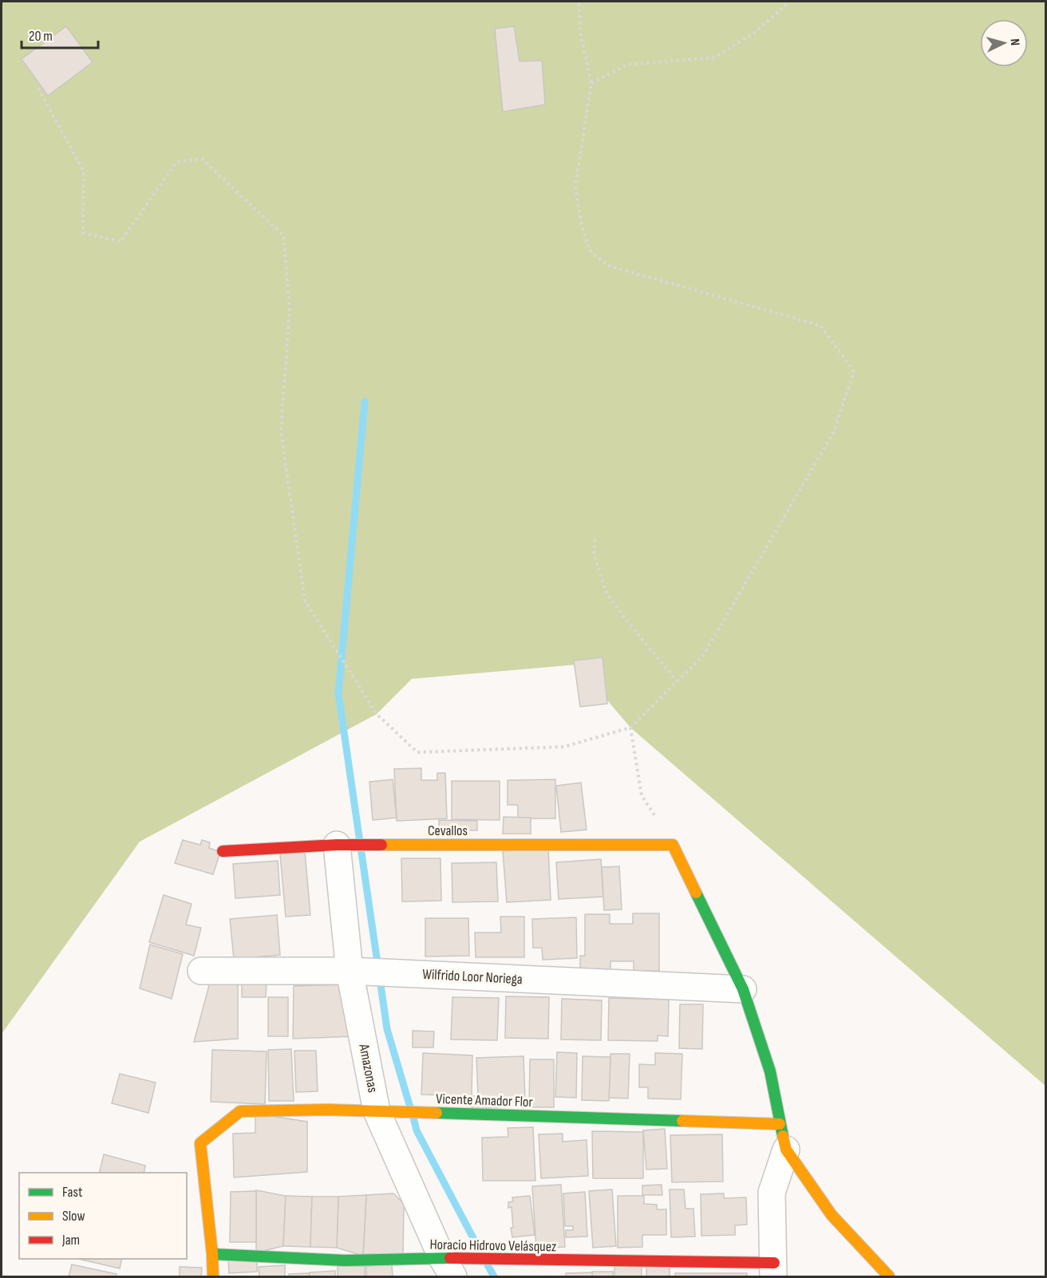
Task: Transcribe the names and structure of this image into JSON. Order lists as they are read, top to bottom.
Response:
{
  "streets": {
    "street": [
      "Cevallos",
      "Wilfrido Loor Noriega",
      "Amazonas",
      "Vicente Amador Flor",
      "Horacio Hidrovo Velásquez"
    ]
  },
  "crossings": [
    ["Cevallos", "Amazonas"],
    ["Wilfrido Loor Noriega", "Amazonas"],
    ["Amazonas", "Vicente Amador Flor"],
    ["Amazonas", "Horacio Hidrovo Velásquez"],
    ["Vicente Amador Flor", "Horacio Hidrovo Velásquez"]
  ],
  "legend": ["Fast", "Slow", "Jam"],
  "scale_bar": "20 m",
  "north": "right"
}
